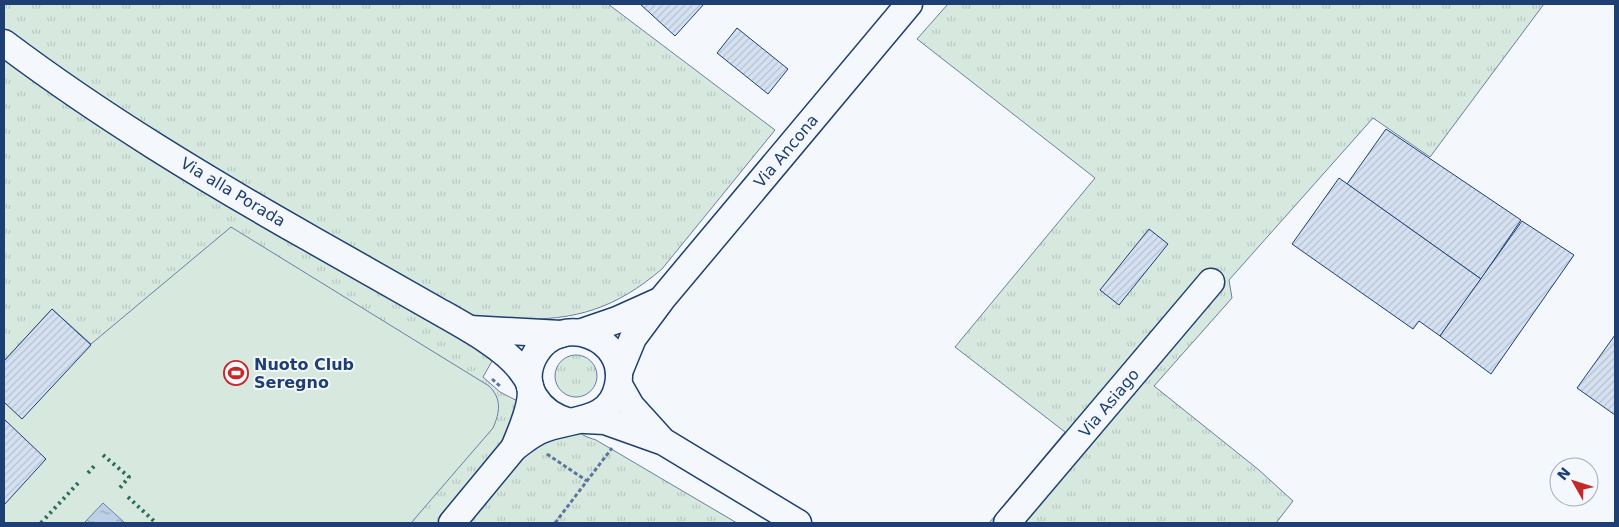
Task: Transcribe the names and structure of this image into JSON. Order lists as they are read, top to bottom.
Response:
{
  "streets": {
    "street": ["Via Ancona", "Via alla Porada", "Via Asiago"]
  },
  "crossings": [
    ["Via Ancona", "Via alla Porada"]
  ],
  "places": {
    "sports": ["Nuoto Club Seregno"]
  },
  "north": "top left"
}
